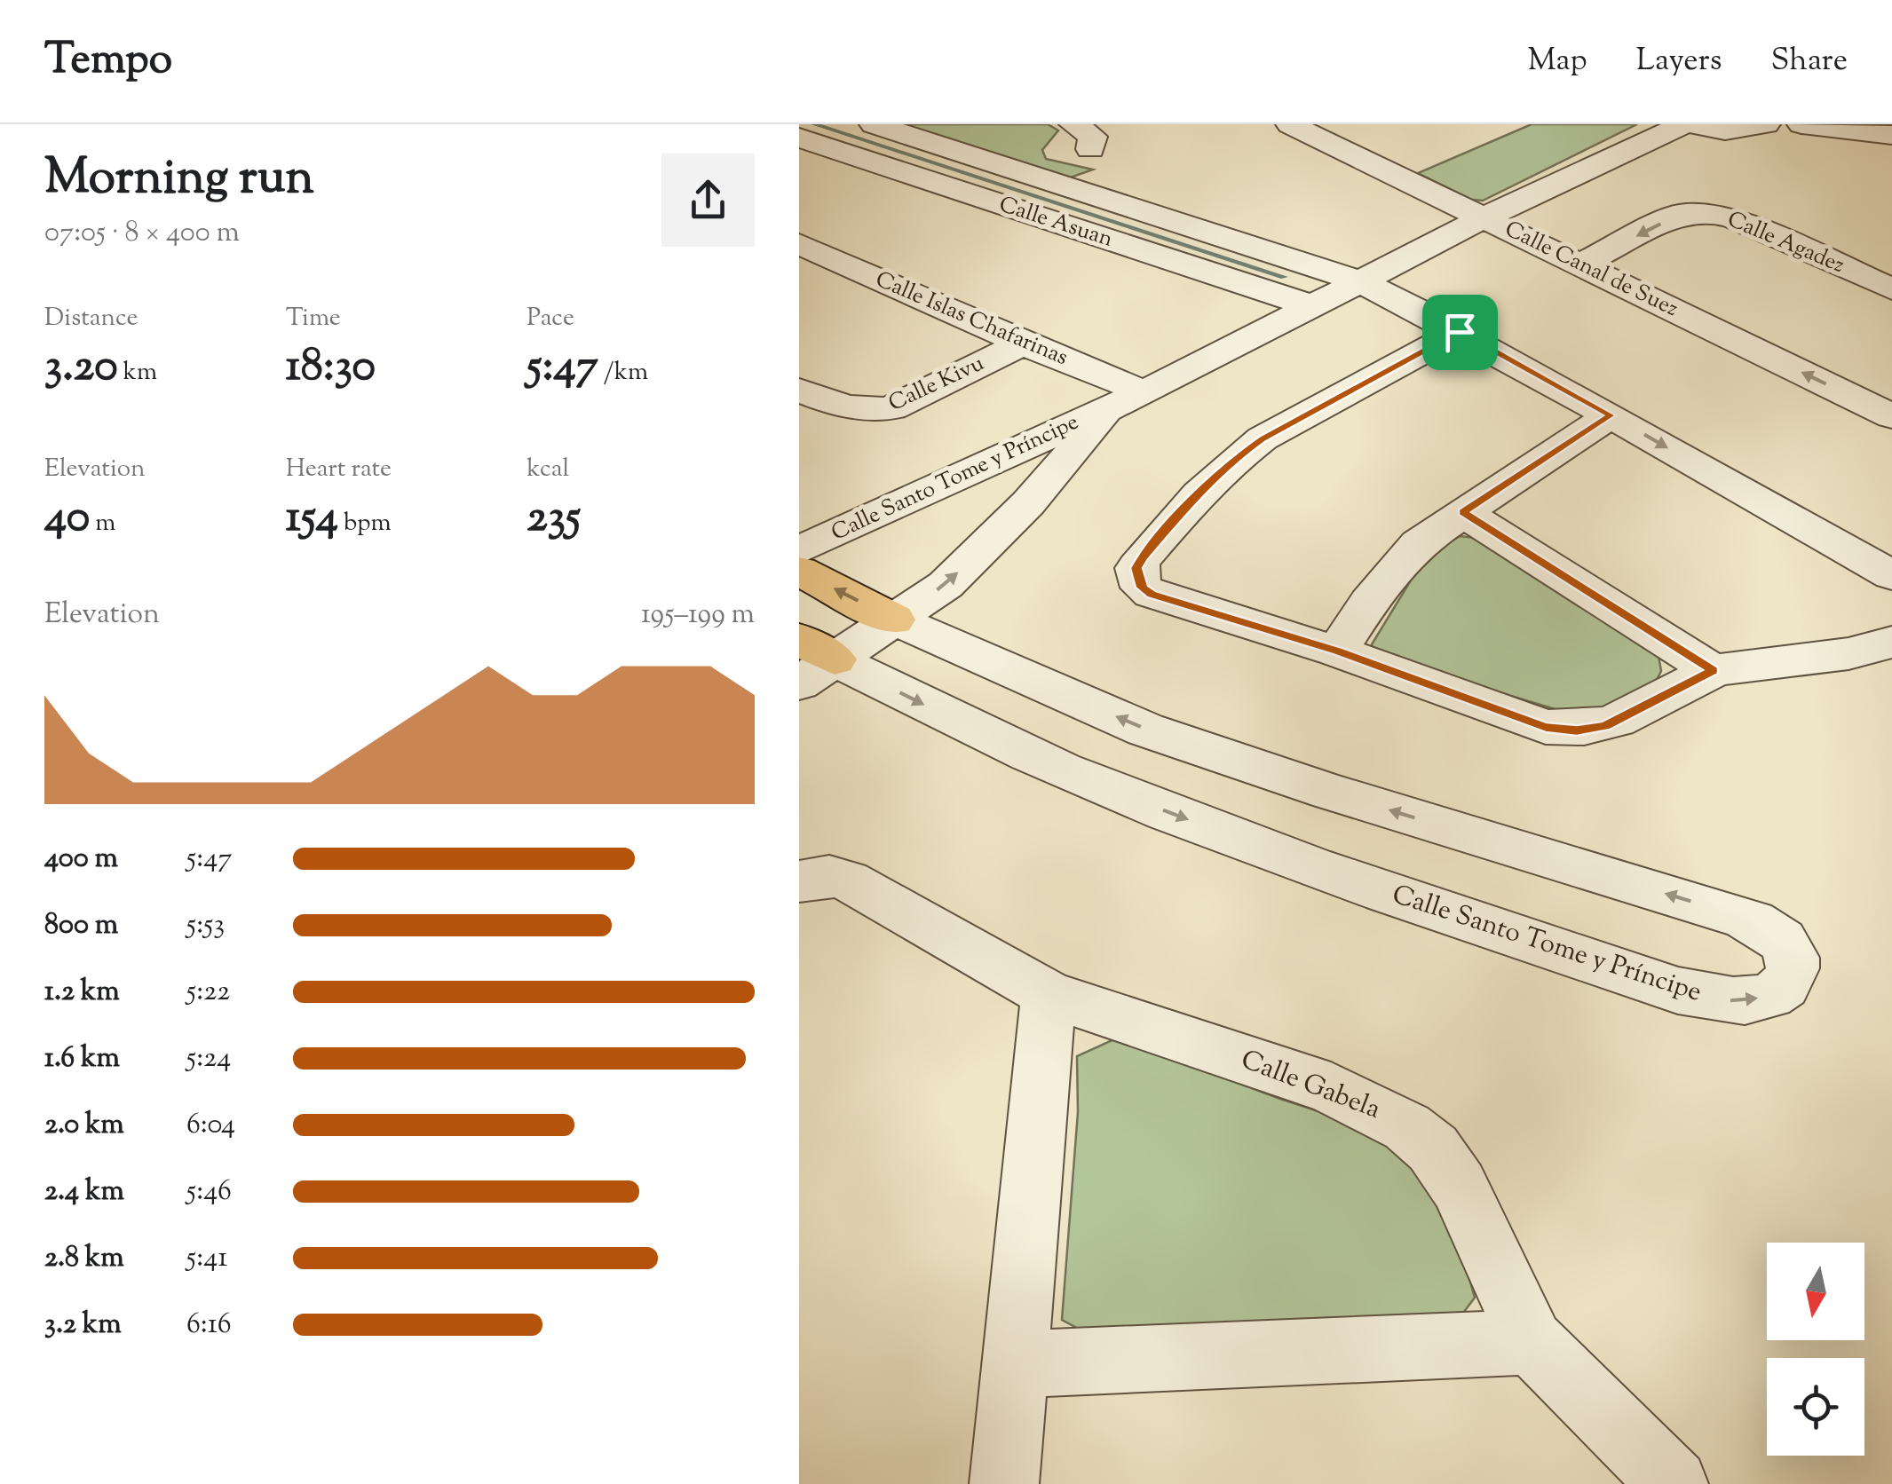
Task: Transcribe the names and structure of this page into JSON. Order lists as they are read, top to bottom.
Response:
{
  "streets": {
    "street": [
      "Calle Asuan",
      "Calle Agadez",
      "Calle Canal de Suez",
      "Calle Islas Chafarinas",
      "Calle Kivu",
      "Calle Santo Tome y Príncipe",
      "Calle Gabela"
    ]
  },
  "crossings": [
    ["Calle Asuan", "Calle Santo Tome y Príncipe"],
    ["Calle Agadez", "Calle Canal de Suez"],
    ["Calle Canal de Suez", "Calle Santo Tome y Príncipe"],
    ["Calle Islas Chafarinas", "Calle Kivu"],
    ["Calle Islas Chafarinas", "Calle Santo Tome y Príncipe"]
  ],
  "north": "bottom",
  "page": {
    "header": "Tempo",
    "nav": ["Map", "Layers", "Share"],
    "heading": ["Morning run", "07:05 · 8 × 400 m"],
    "stats": [
      ["Distance", "3.20 km"],
      ["Time", "18:30"],
      ["Pace", "5:47 /km"],
      ["Elevation", "40 m"],
      ["Heart rate", "154 bpm"],
      ["kcal", "235"]
    ],
    "chart": ["Elevation", "195–199 m"],
    "list": [
      {
        "name": "400 m",
        "note": "5:47"
      },
      {
        "name": "800 m",
        "note": "5:53"
      },
      {
        "name": "1.2 km",
        "note": "5:22"
      },
      {
        "name": "1.6 km",
        "note": "5:24"
      },
      {
        "name": "2.0 km",
        "note": "6:04"
      },
      {
        "name": "2.4 km",
        "note": "5:46"
      },
      {
        "name": "2.8 km",
        "note": "5:41"
      },
      {
        "name": "3.2 km",
        "note": "6:16"
      }
    ]
  }
}
